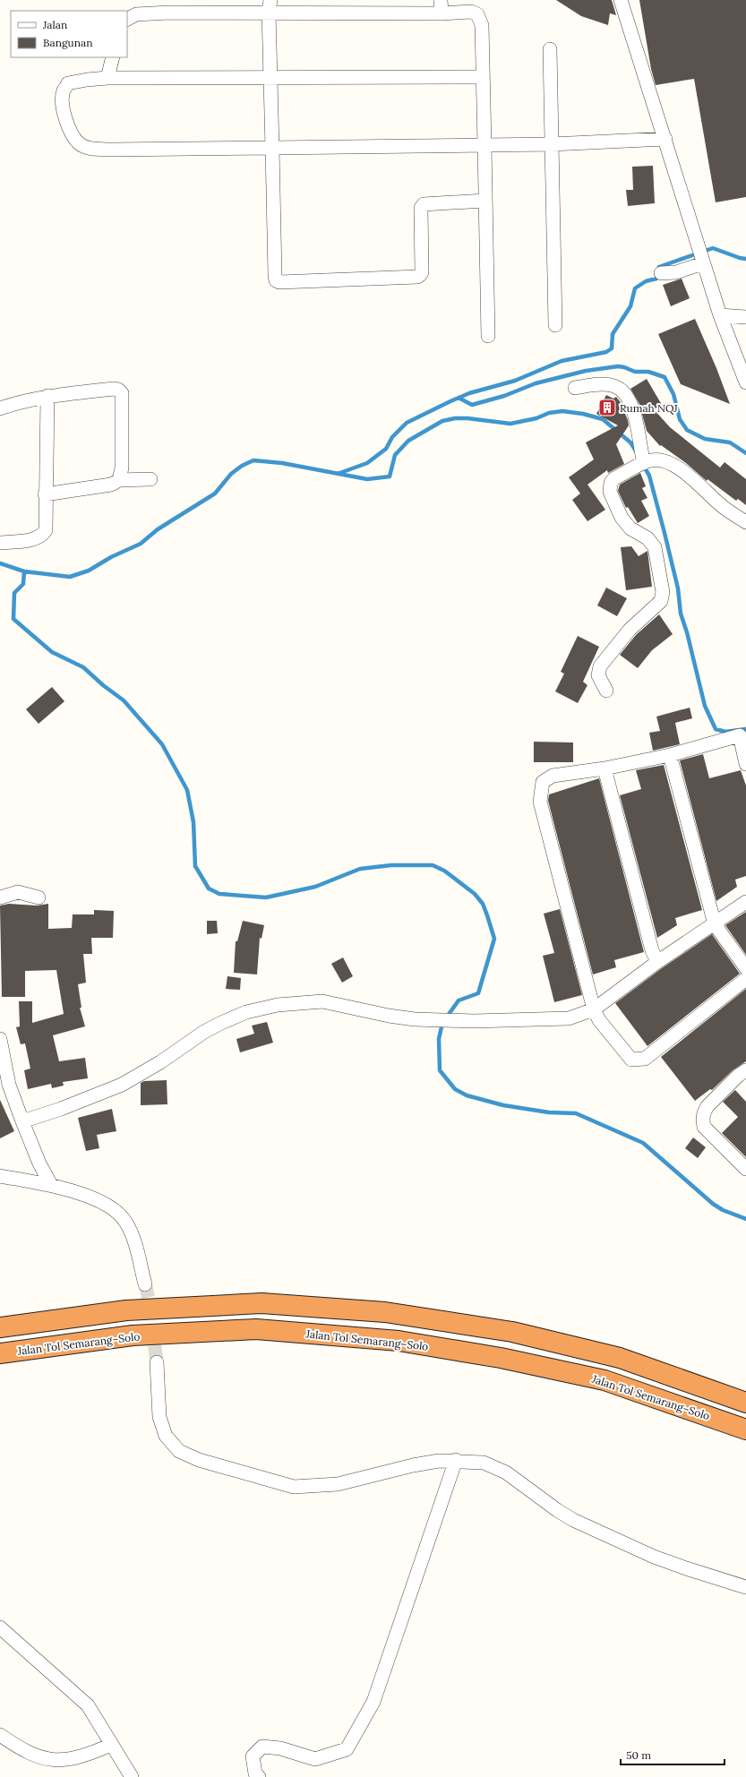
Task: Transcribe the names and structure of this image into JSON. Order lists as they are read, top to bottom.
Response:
{
  "streets": {
    "highway": ["Jalan Tol Semarang–Solo"]
  },
  "places": {
    "building": ["Rumah NQJ"]
  },
  "legend": ["Jalan", "Bangunan"],
  "scale_bar": "50 m"
}
